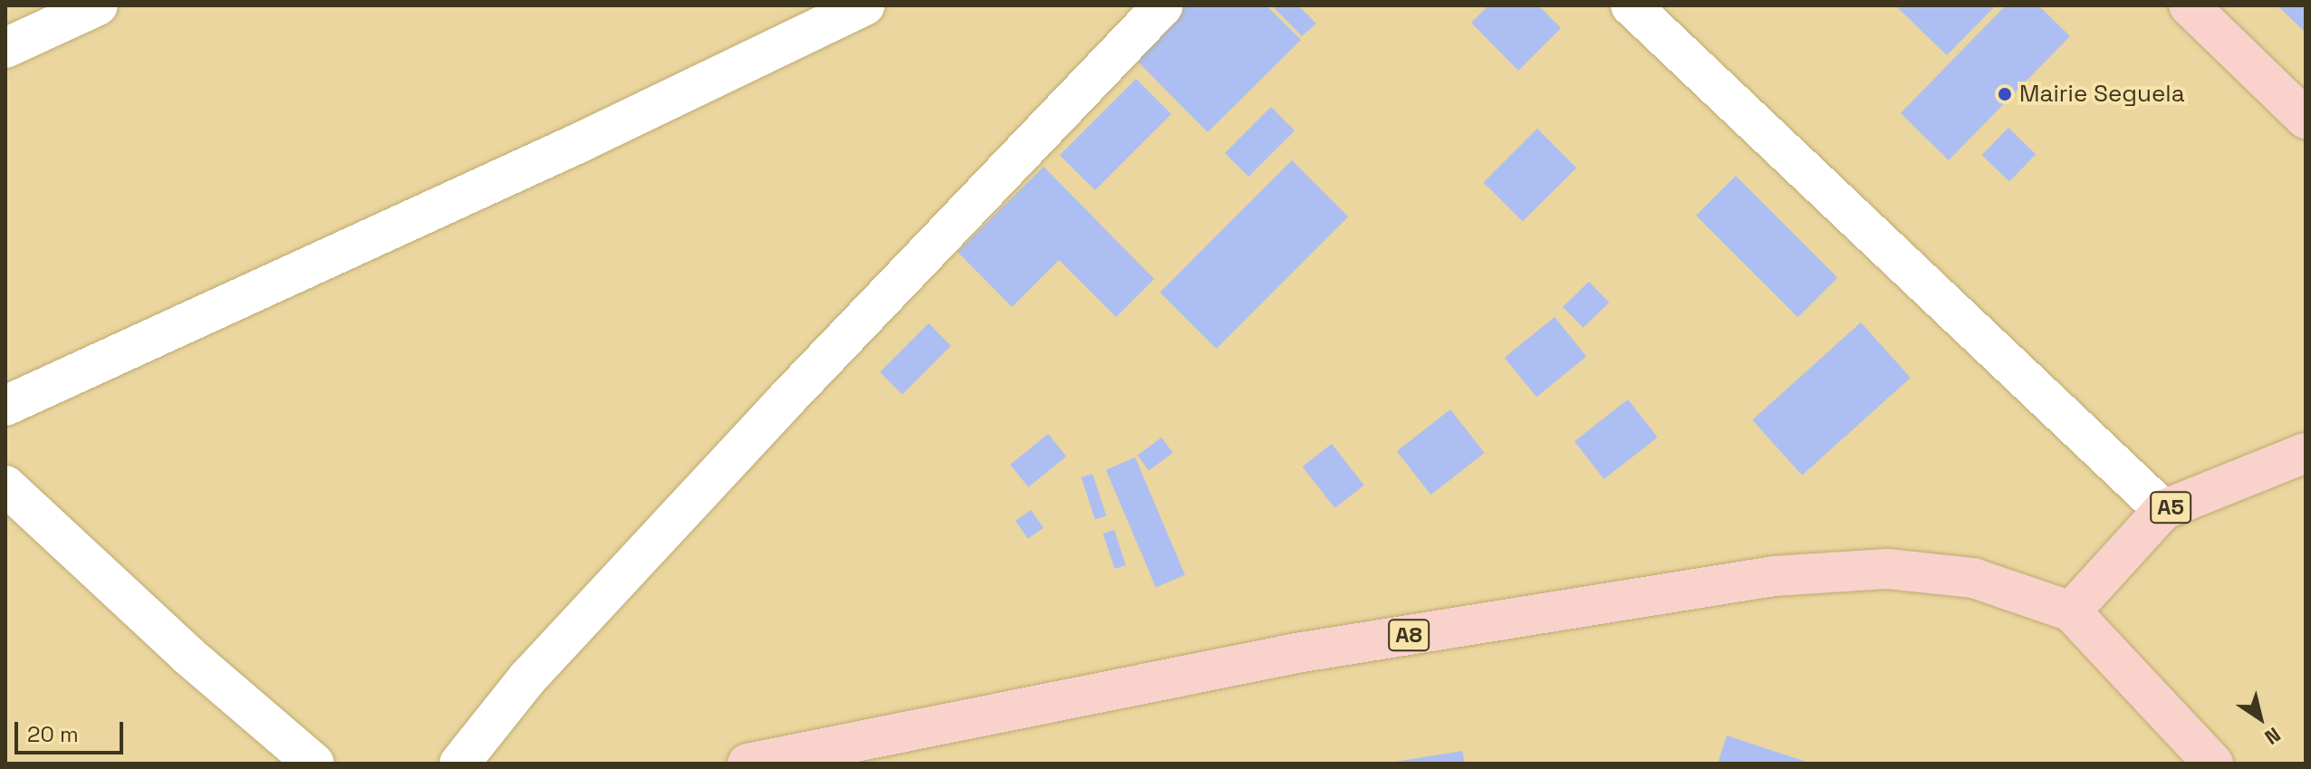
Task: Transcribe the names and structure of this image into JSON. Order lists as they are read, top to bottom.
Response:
{
  "streets": {
    "main road": ["A5", "A8"]
  },
  "crossings": [
    ["A5", "A8"]
  ],
  "places": ["Mairie Seguela"],
  "scale_bar": "20 m",
  "north": "bottom right"
}
